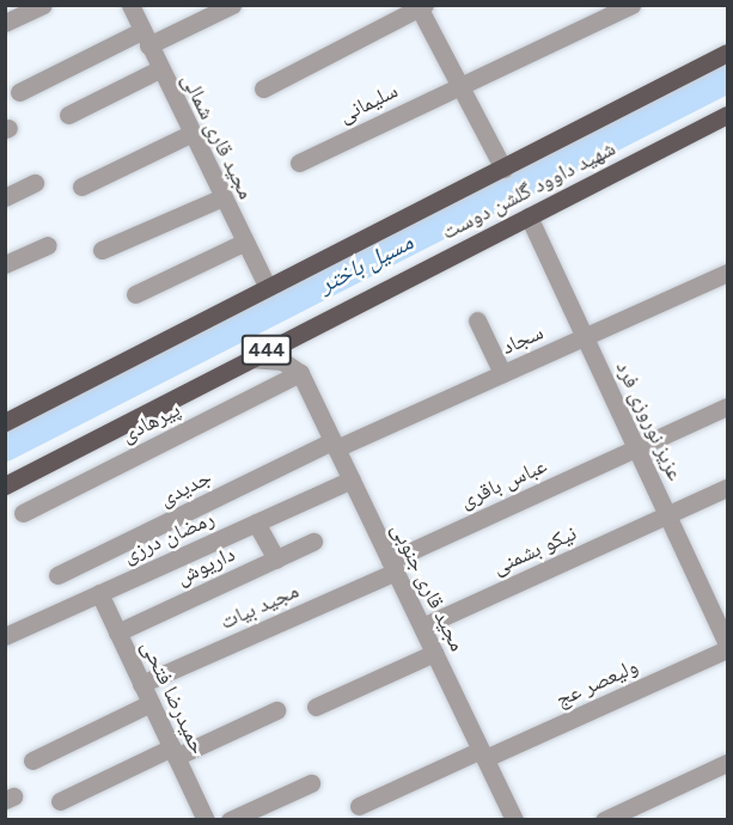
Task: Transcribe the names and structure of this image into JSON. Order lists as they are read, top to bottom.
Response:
{
  "streets": {
    "main road": ["شهید داوود گلشن دوست", "444"],
    "street": [
      "سلیمانی",
      "مجید قاری شمالی",
      "سجاد",
      "عزیز نوروزی فرد",
      "پیرهادی",
      "عباس باقری",
      "جدیدی",
      "رمضان درزی",
      "نیکو بشمنی",
      "داریوش",
      "مجید قاری جنوبی",
      "مجید بیات",
      "ولیعصر عج",
      "حمیدرضا فتحی"
    ]
  },
  "crossings": [
    ["مجید قاری شمالی", "شهید داوود گلشن دوست"],
    ["شهید داوود گلشن دوست", "عزیز نوروزی فرد"],
    ["سجاد", "عزیز نوروزی فرد"],
    ["سجاد", "جدیدی"],
    ["سجاد", "مجید قاری جنوبی"],
    ["عزیز نوروزی فرد", "عباس باقری"],
    ["عزیز نوروزی فرد", "نیکو بشمنی"],
    ["پیرهادی", "مجید قاری جنوبی"],
    ["عباس باقری", "مجید قاری جنوبی"],
    ["عباس باقری", "مجید بیات"],
    ["جدیدی", "مجید قاری جنوبی"],
    ["رمضان درزی", "مجید قاری جنوبی"],
    ["رمضان درزی", "حمیدرضا فتحی"],
    ["نیکو بشمنی", "مجید قاری جنوبی"],
    ["داریوش", "حمیدرضا فتحی"],
    ["مجید قاری جنوبی", "مجید بیات"],
    ["مجید قاری جنوبی", "ولیعصر عج"],
    ["مجید بیات", "حمیدرضا فتحی"]
  ],
  "water": ["مسیل باختر"]
}
